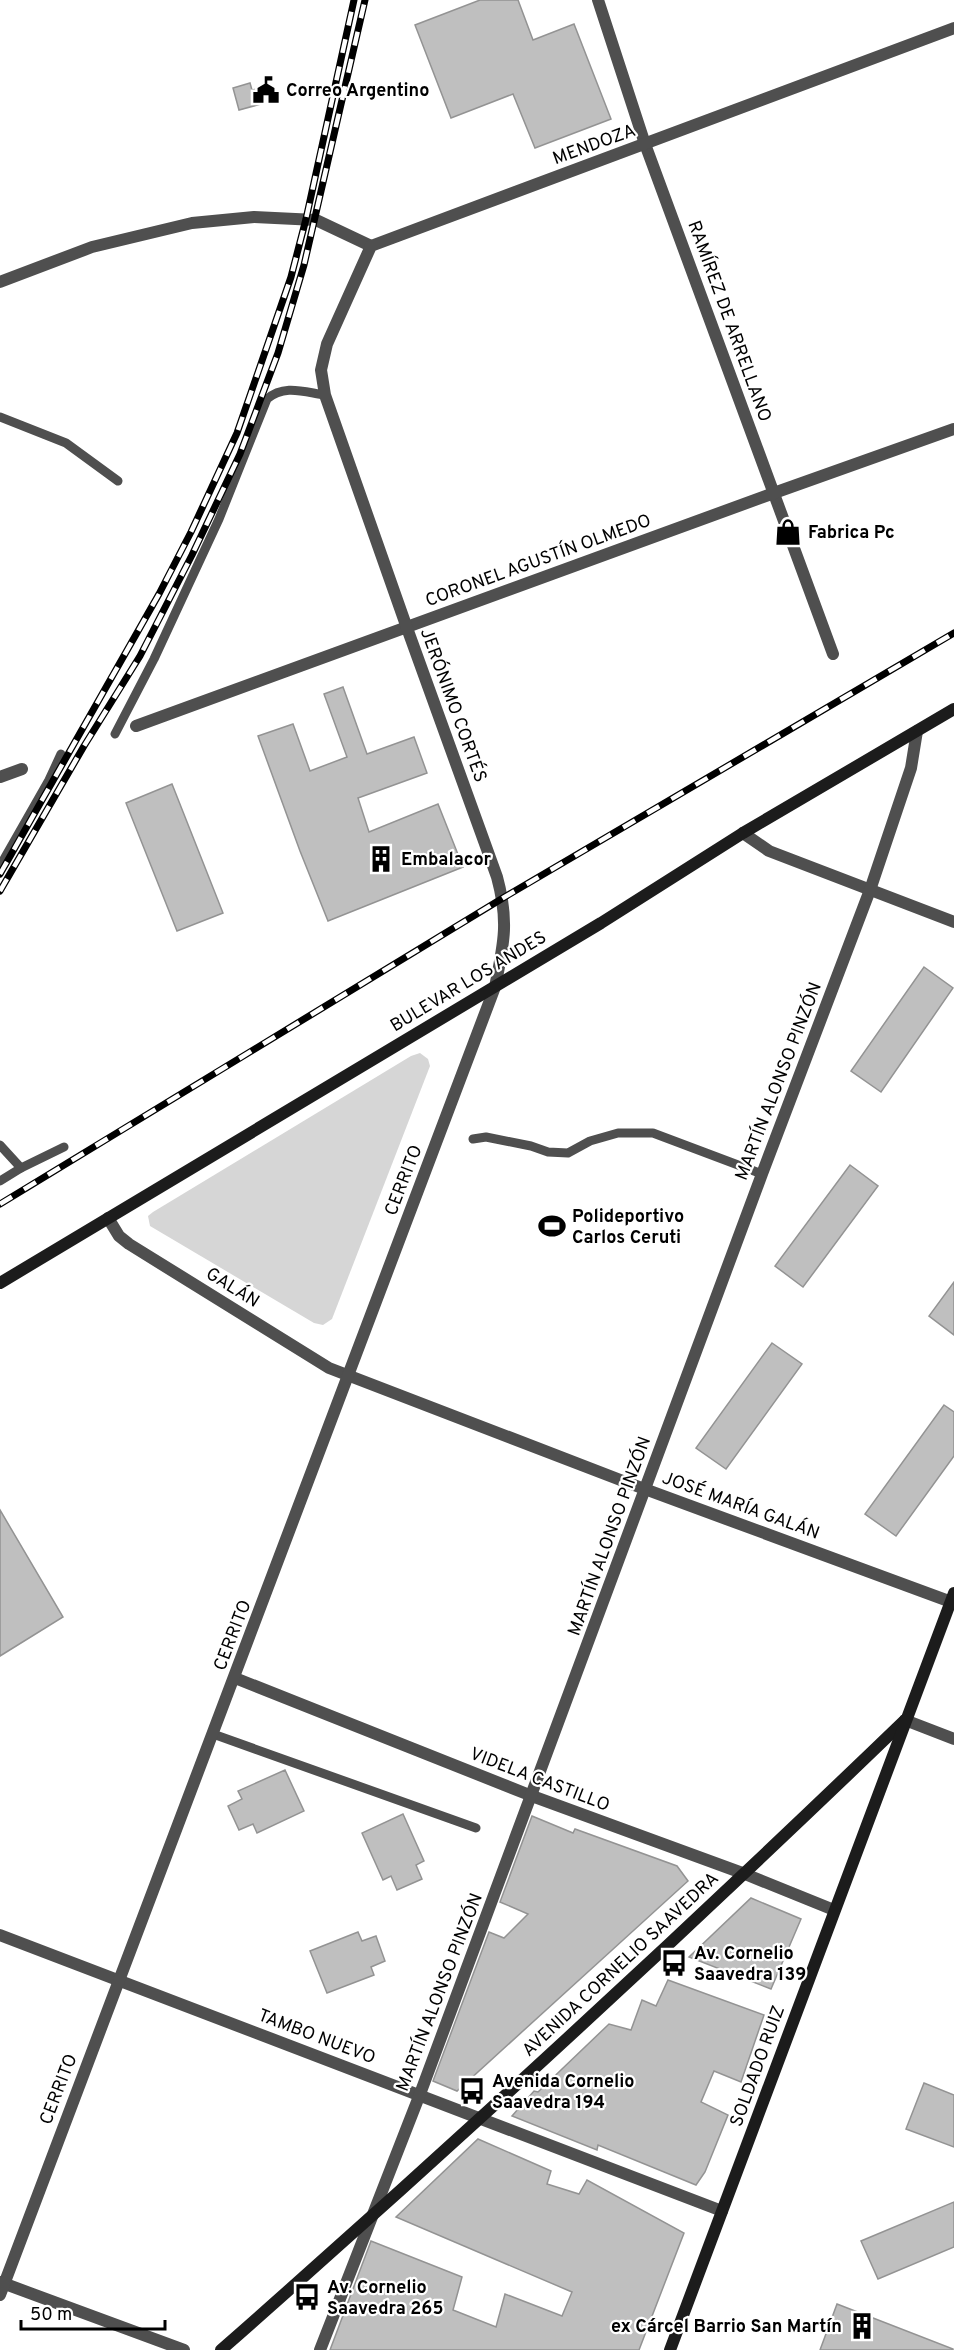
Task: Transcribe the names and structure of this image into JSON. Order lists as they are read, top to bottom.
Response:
{
  "streets": {
    "main road": ["BULEVAR LOS ANDES", "AVENIDA CORNELIO SAAVEDRA", "SOLDADO RUIZ"],
    "street": [
      "MENDOZA",
      "RAMÍREZ DE ARRELLANO",
      "CORONEL AGUSTÍN OLMEDO",
      "JERÓNIMO CORTÉS",
      "MARTÍN ALONSO PINZÓN",
      "CERRITO",
      "GALÁN",
      "JOSÉ MARÍA GALÁN",
      "VIDELA CASTILLO",
      "TAMBO NUEVO"
    ]
  },
  "crossings": [
    ["MENDOZA", "RAMÍREZ DE ARRELLANO"],
    ["MENDOZA", "JERÓNIMO CORTÉS"],
    ["RAMÍREZ DE ARRELLANO", "CORONEL AGUSTÍN OLMEDO"],
    ["CORONEL AGUSTÍN OLMEDO", "JERÓNIMO CORTÉS"],
    ["JERÓNIMO CORTÉS", "BULEVAR LOS ANDES"],
    ["JERÓNIMO CORTÉS", "CERRITO"],
    ["BULEVAR LOS ANDES", "MARTÍN ALONSO PINZÓN"],
    ["BULEVAR LOS ANDES", "CERRITO"],
    ["BULEVAR LOS ANDES", "GALÁN"],
    ["MARTÍN ALONSO PINZÓN", "JOSÉ MARÍA GALÁN"],
    ["MARTÍN ALONSO PINZÓN", "VIDELA CASTILLO"],
    ["MARTÍN ALONSO PINZÓN", "AVENIDA CORNELIO SAAVEDRA"],
    ["MARTÍN ALONSO PINZÓN", "TAMBO NUEVO"],
    ["CERRITO", "GALÁN"],
    ["CERRITO", "JOSÉ MARÍA GALÁN"],
    ["CERRITO", "VIDELA CASTILLO"],
    ["CERRITO", "TAMBO NUEVO"],
    ["GALÁN", "JOSÉ MARÍA GALÁN"],
    ["JOSÉ MARÍA GALÁN", "SOLDADO RUIZ"],
    ["VIDELA CASTILLO", "AVENIDA CORNELIO SAAVEDRA"],
    ["VIDELA CASTILLO", "SOLDADO RUIZ"],
    ["AVENIDA CORNELIO SAAVEDRA", "TAMBO NUEVO"],
    ["AVENIDA CORNELIO SAAVEDRA", "SOLDADO RUIZ"],
    ["TAMBO NUEVO", "SOLDADO RUIZ"]
  ],
  "places": {
    "public building": ["Correo Argentino"],
    "shop": ["Fabrica Pc"],
    "building": ["Embalacor", "ex Cárcel Barrio San Martín"],
    "sports": ["Polideportivo Carlos Ceruti"],
    "bus stop": ["Av. Cornelio Saavedra 139", "Avenida Cornelio Saavedra 194", "Av. Cornelio Saavedra 265"]
  },
  "scale_bar": "50 m"
}
